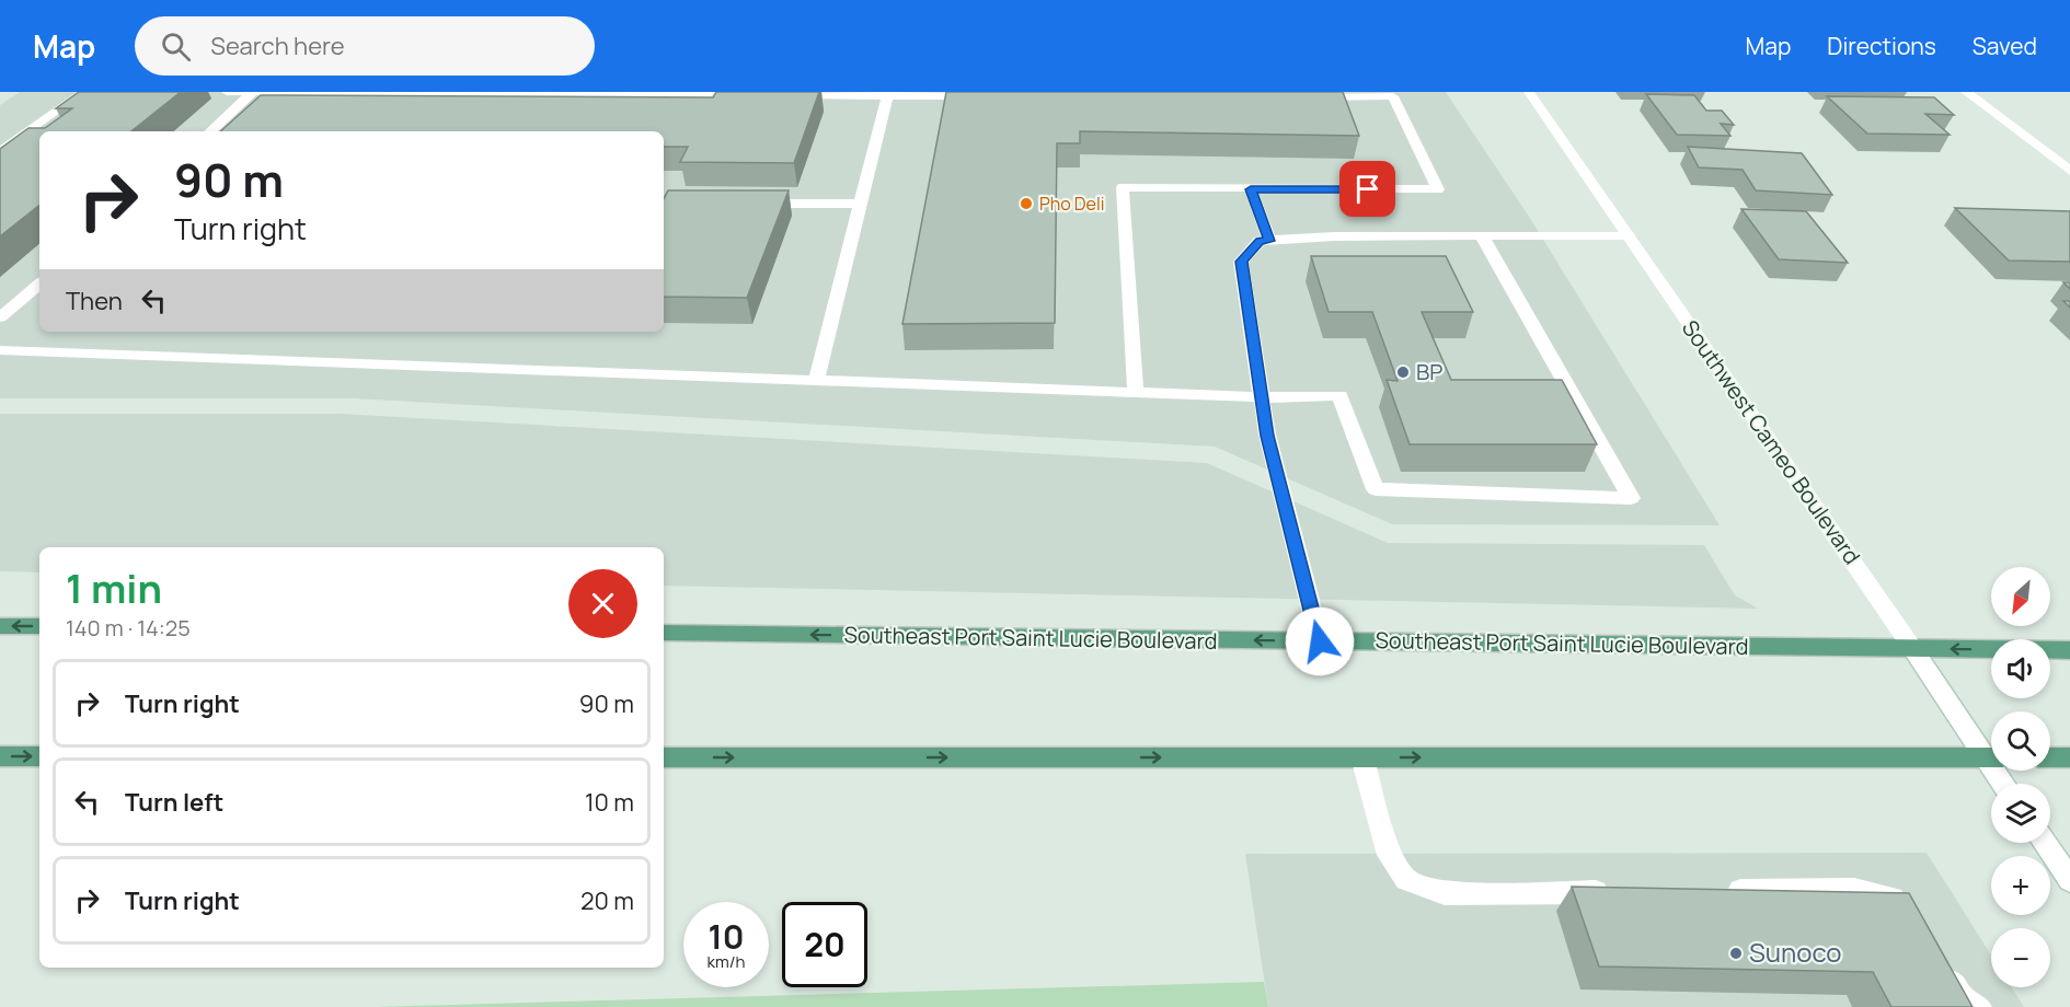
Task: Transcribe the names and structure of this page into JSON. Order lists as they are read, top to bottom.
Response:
{
  "streets": {
    "main road": ["Southeast Port Saint Lucie Boulevard"],
    "street": ["Southwest Cameo Boulevard"]
  },
  "crossings": [
    ["Southwest Cameo Boulevard", "Southeast Port Saint Lucie Boulevard"]
  ],
  "places": ["Pho Deli", "BP", "Sunoco"],
  "north": "bottom left",
  "page": {
    "header": "Map",
    "search": "Search here",
    "nav": ["Map", "Directions", "Saved"],
    "turn": ["90 m", "Turn right"],
    "then": "Then",
    "heading": ["1 min", "140 m · 14:25"],
    "map_buttons": ["+", "−"],
    "list": [
      {
        "name": "Turn right",
        "value": "90 m"
      },
      {
        "name": "Turn left",
        "value": "10 m"
      },
      {
        "name": "Turn right",
        "value": "20 m"
      }
    ],
    "speed": "10 km/h",
    "limit": "20"
  }
}
